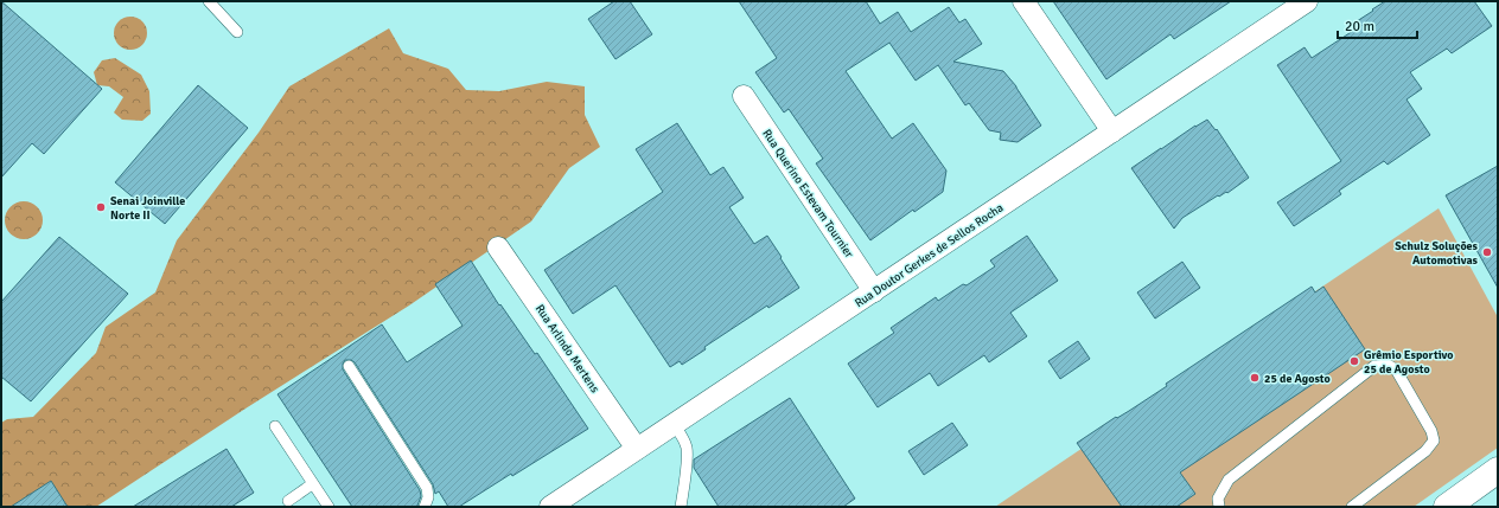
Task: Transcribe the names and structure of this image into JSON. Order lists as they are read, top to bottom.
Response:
{
  "streets": {
    "street": ["Rua Querino Estevam Tournier", "Rua Doutor Gerkes de Sellos Rocha", "Rua Arlindo Mertens"]
  },
  "crossings": [
    ["Rua Querino Estevam Tournier", "Rua Doutor Gerkes de Sellos Rocha"],
    ["Rua Doutor Gerkes de Sellos Rocha", "Rua Arlindo Mertens"]
  ],
  "places": [
    "Senai Joinville Norte II",
    "Schulz Soluções Automotivas",
    "Grêmio Esportivo 25 de Agosto",
    "25 de Agosto"
  ],
  "scale_bar": "20 m"
}
